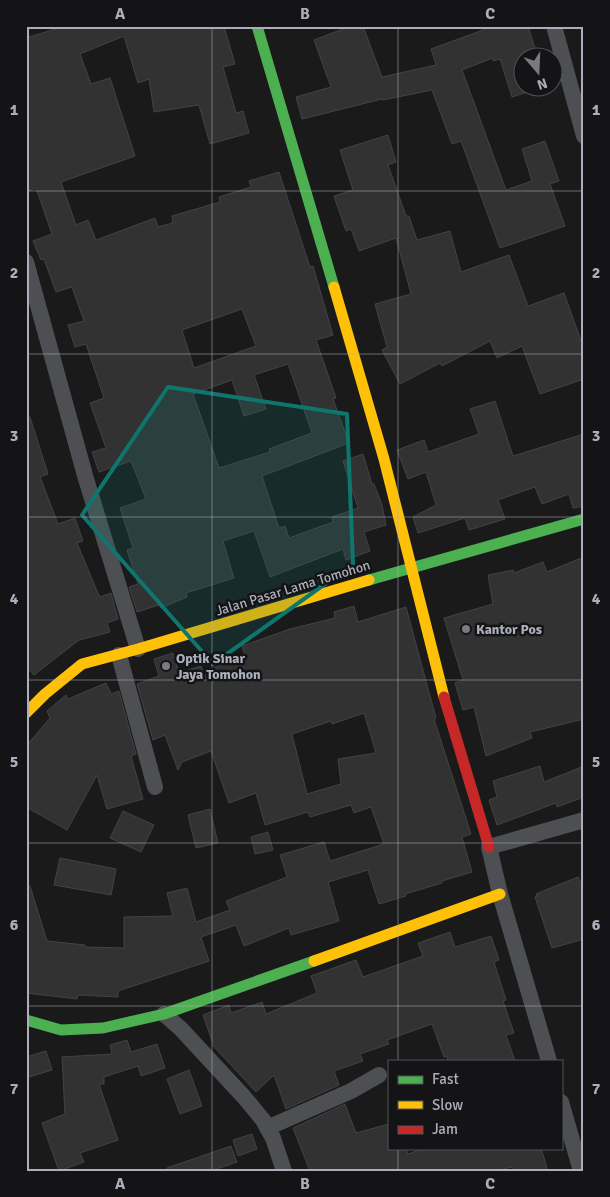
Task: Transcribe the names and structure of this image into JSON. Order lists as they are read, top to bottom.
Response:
{
  "streets": {
    "street": ["Jalan Pasar Lama Tomohon"]
  },
  "places": ["Kantor Pos", "Optik Sinar Jaya Tomohon"],
  "legend": ["Fast", "Slow", "Jam"],
  "north": "bottom",
  "grid": {
    "columns": ["A", "B", "C"],
    "rows": [
      "1",
      "2",
      "3",
      "4",
      "5",
      "6",
      "7"
    ]
  }
}
